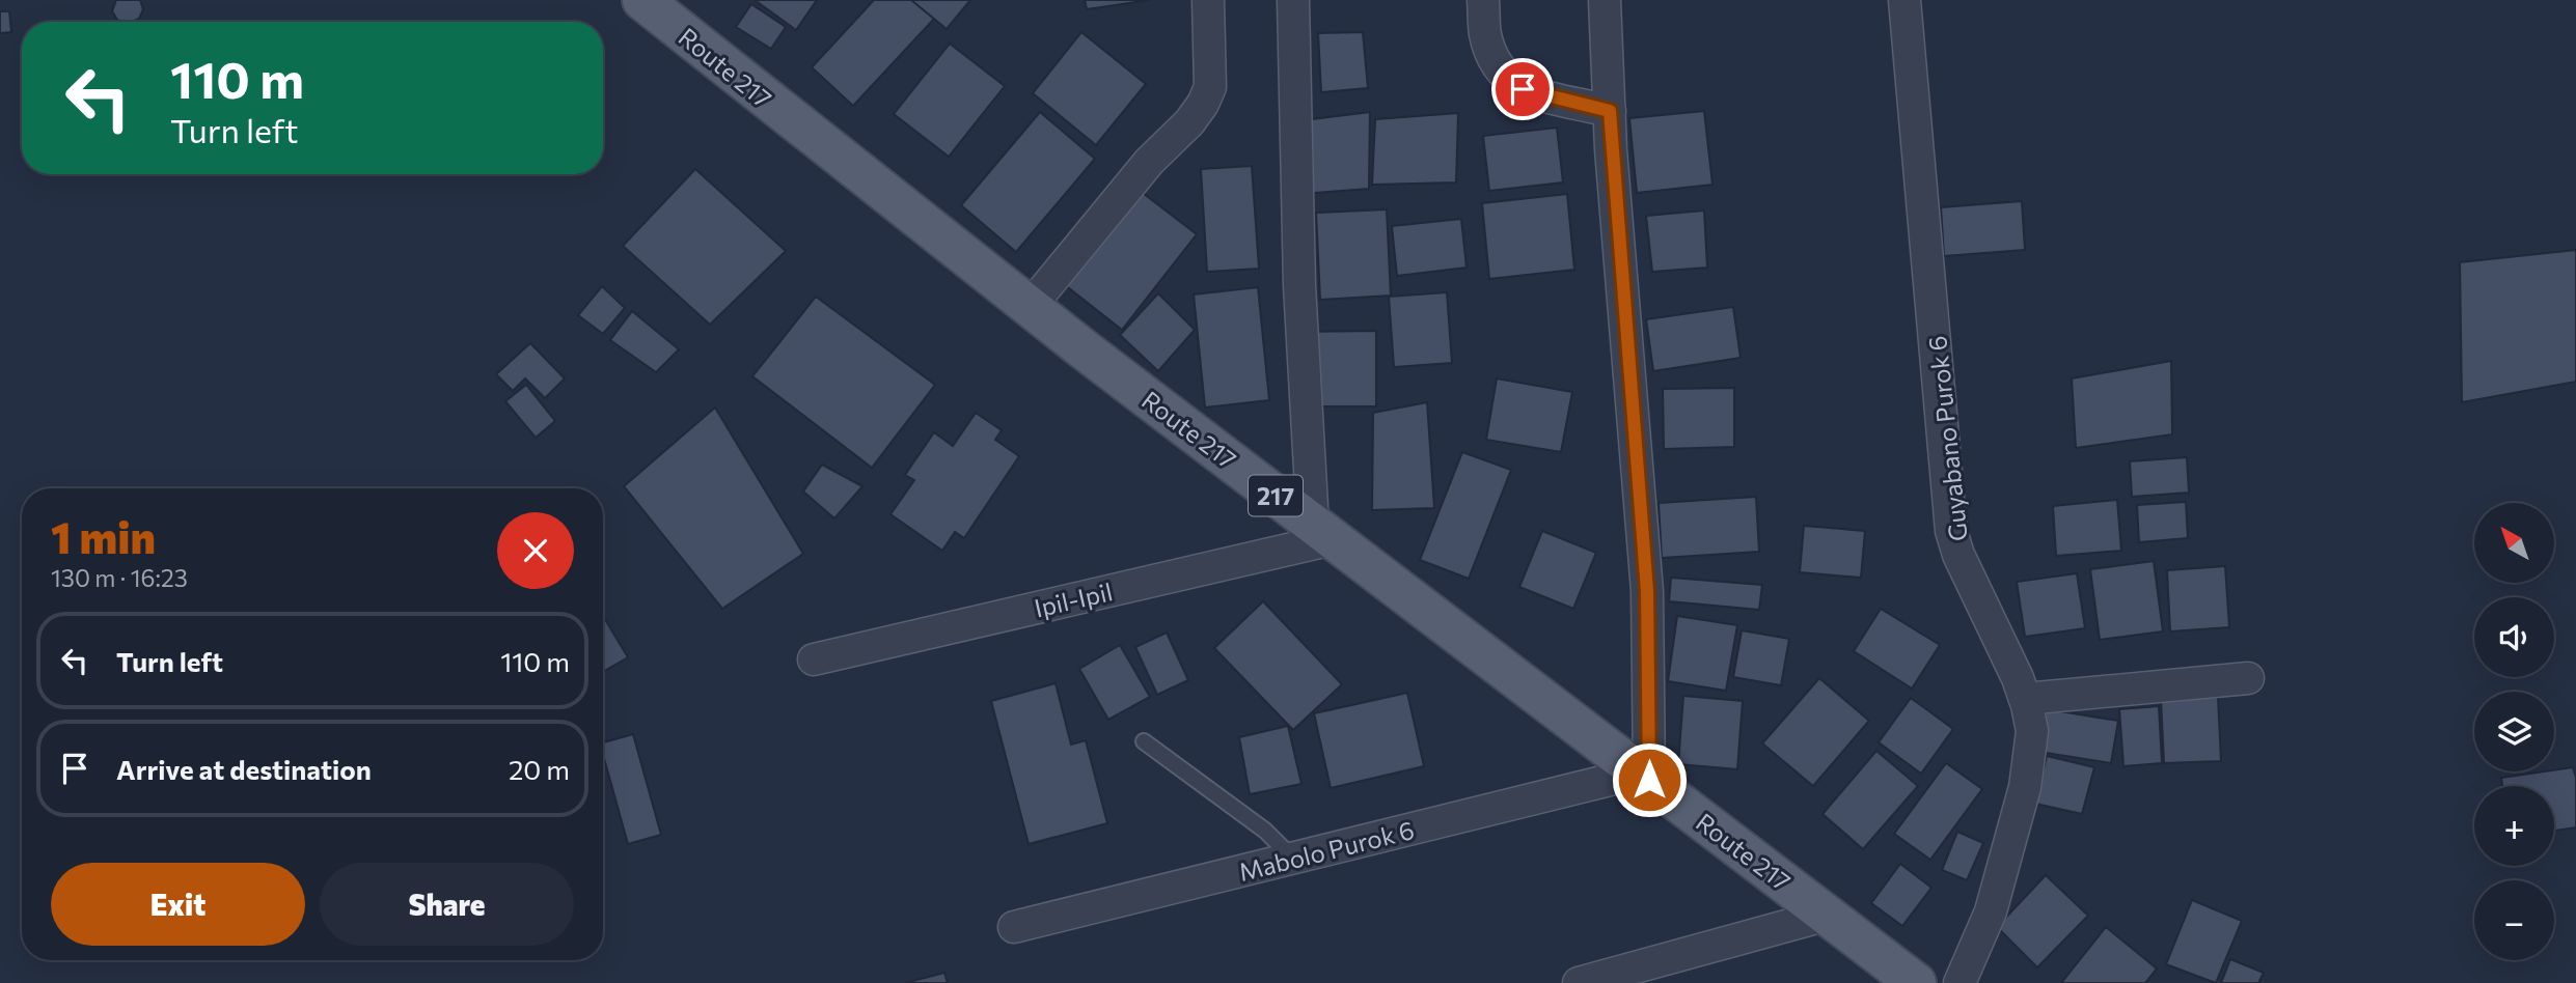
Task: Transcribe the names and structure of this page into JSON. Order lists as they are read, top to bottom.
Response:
{
  "streets": {
    "main road": ["Route 217", "217"],
    "street": ["Guyabano Purok 6", "Ipil-Ipil", "Mabolo Purok 6"]
  },
  "crossings": [
    ["Route 217", "Ipil-Ipil"],
    ["Route 217", "Mabolo Purok 6"]
  ],
  "north": "top left",
  "page": {
    "turn": ["110 m", "Turn left"],
    "heading": ["1 min", "130 m · 16:23"],
    "map_buttons": ["+", "−"],
    "list": [
      {
        "name": "Turn left",
        "value": "110 m"
      },
      {
        "name": "Arrive at destination",
        "value": "20 m"
      }
    ],
    "buttons": ["Exit", "Share"]
  }
}
